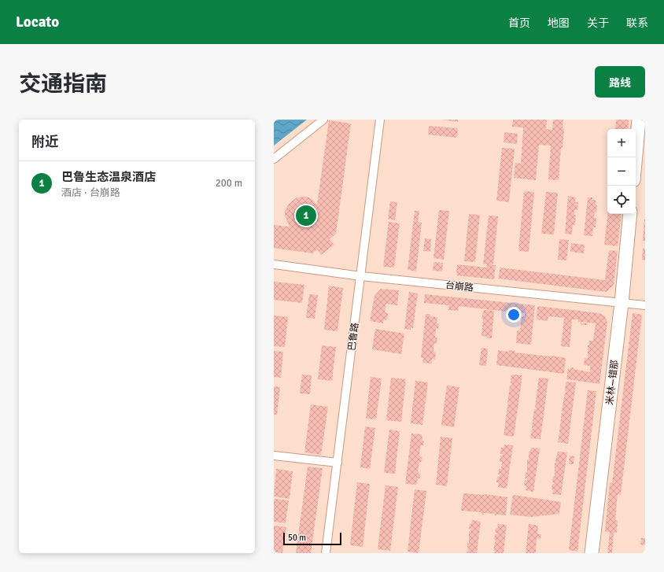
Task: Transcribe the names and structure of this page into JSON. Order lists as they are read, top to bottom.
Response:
{
  "streets": {
    "highway": ["米林—错那"],
    "street": ["台崩路", "巴鲁路"]
  },
  "crossings": [
    ["台崩路", "巴鲁路"],
    ["台崩路", "米林—错那"]
  ],
  "scale_bar": "50 m",
  "page": {
    "header": "Locato",
    "nav": [
      "首页",
      "地图",
      "关于",
      "联系"
    ],
    "title": "交通指南",
    "buttons": "路线",
    "heading": "附近",
    "map_buttons": ["+", "−"],
    "list": [
      {
        "mark": "1",
        "name": "巴鲁生态温泉酒店",
        "note": "酒店 · 台崩路",
        "value": "200 m"
      }
    ],
    "pins": "1",
    "scale": "50 m"
  }
}
